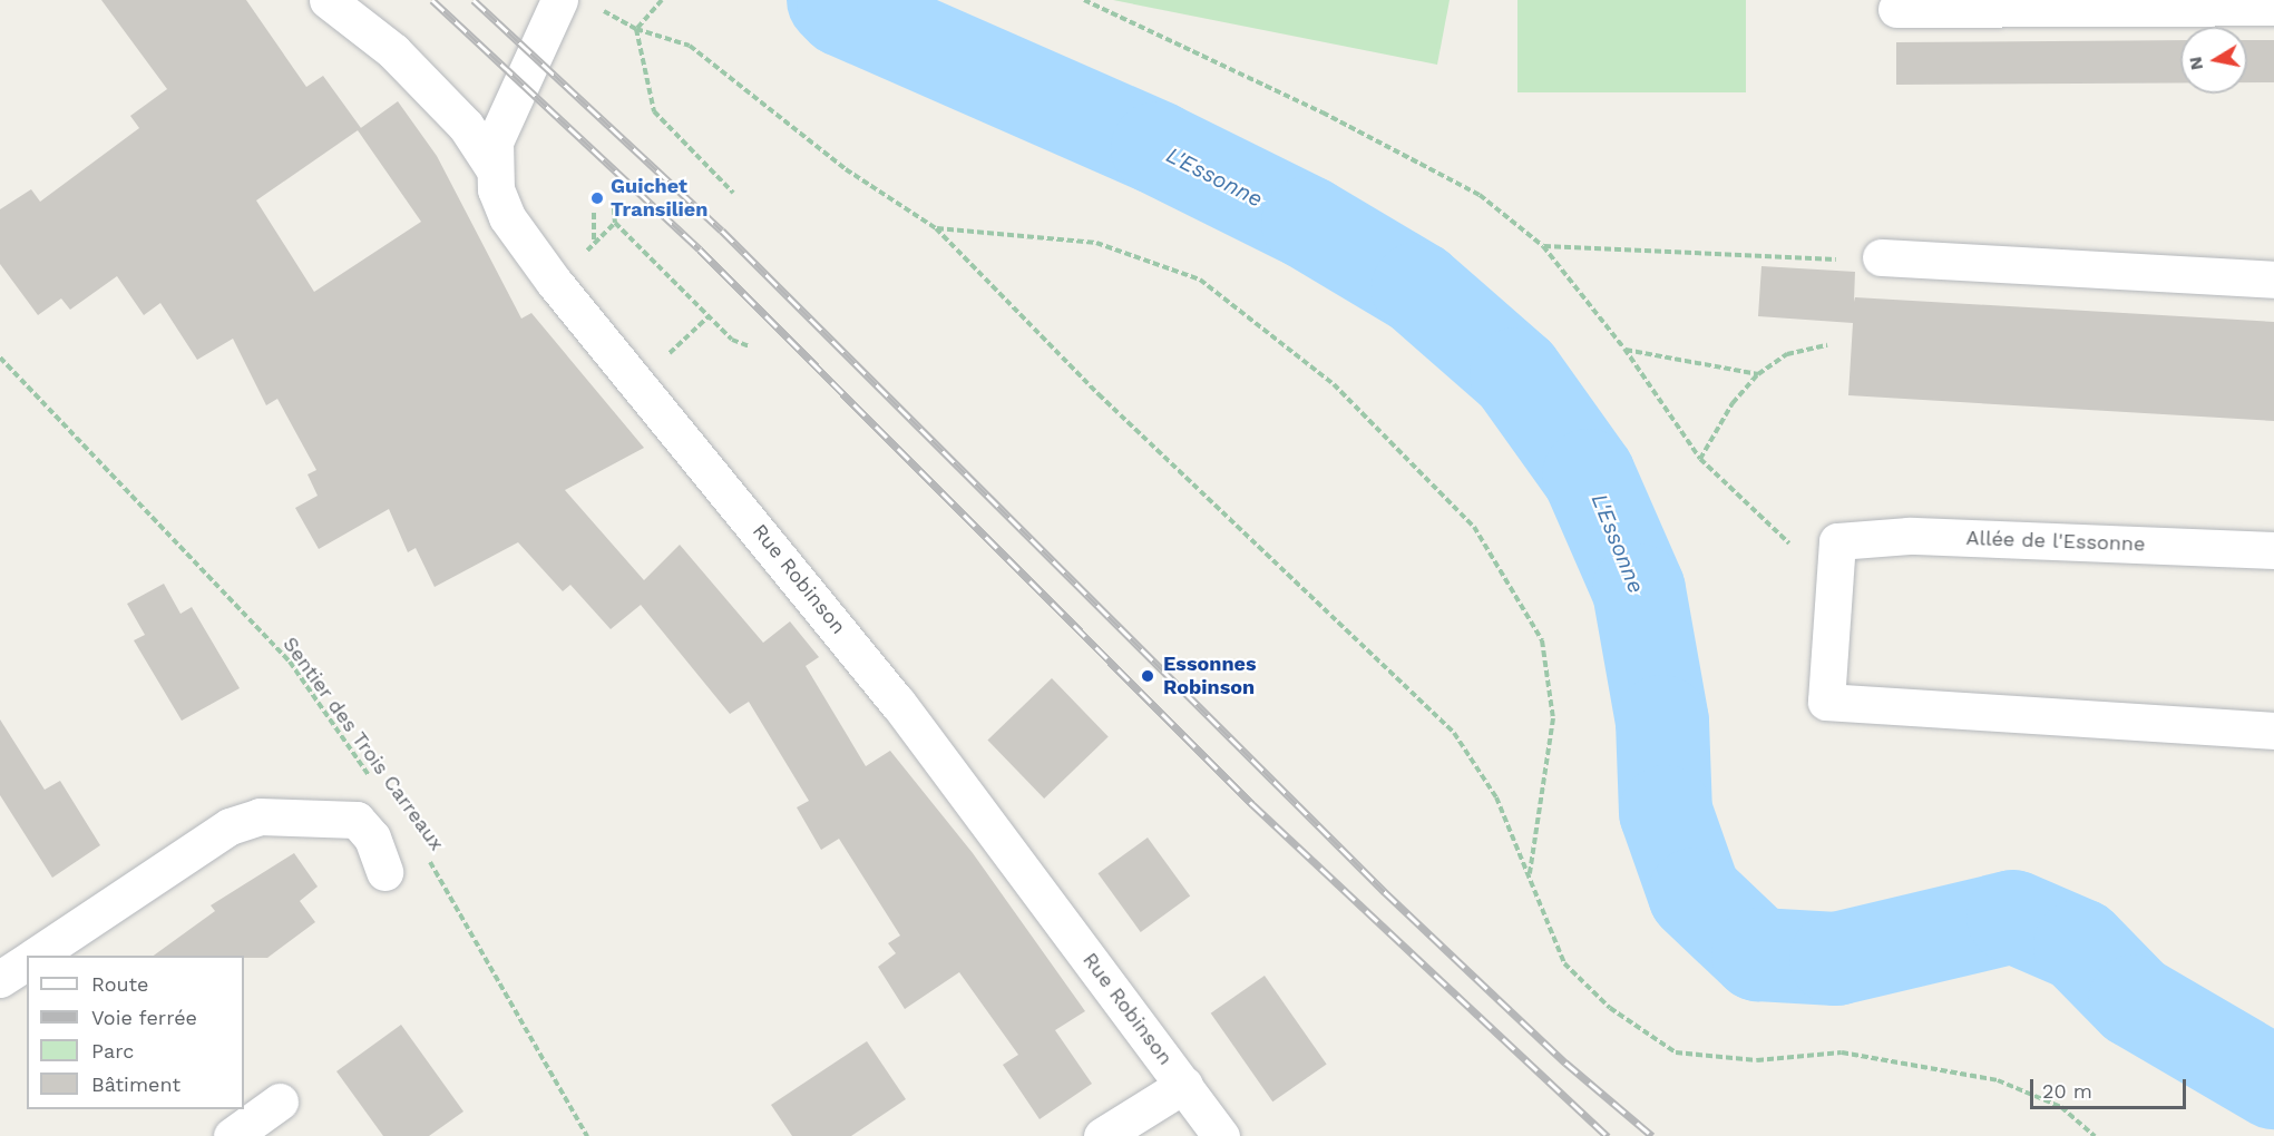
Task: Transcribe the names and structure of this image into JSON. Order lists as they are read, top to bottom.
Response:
{
  "streets": {
    "street": ["Allée de l'Essonne", "Rue Robinson"],
    "path": ["Sentier des Trois Carreaux"]
  },
  "water": ["L'Essonne"],
  "places": ["Guichet Transilien", "Essonnes Robinson"],
  "legend": [
    "Route",
    "Voie ferrée",
    "Parc",
    "Bâtiment"
  ],
  "scale_bar": "20 m",
  "north": "left"
}
